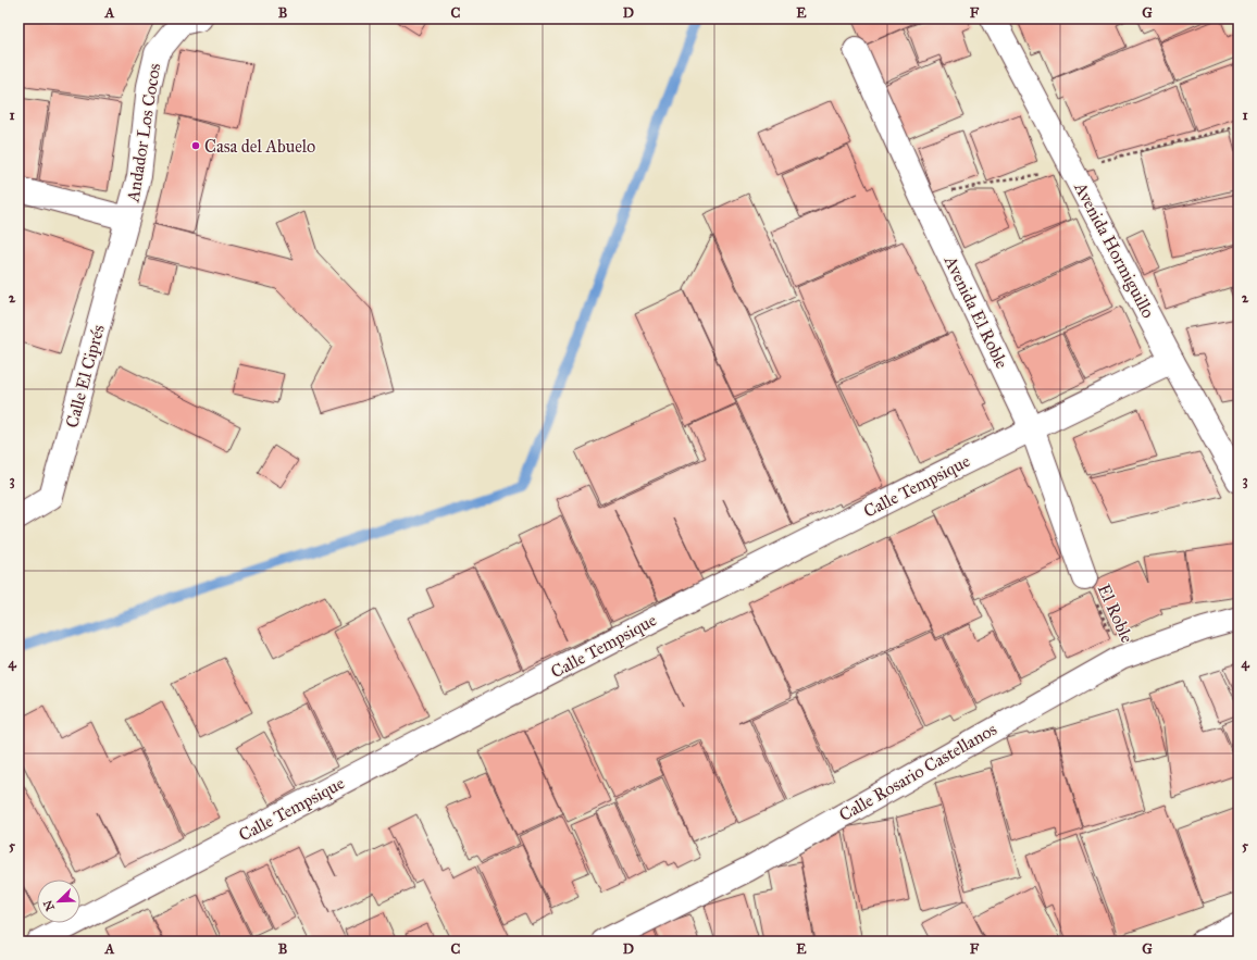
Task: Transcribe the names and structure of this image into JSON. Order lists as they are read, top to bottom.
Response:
{
  "streets": {
    "street": [
      "Andador Los Cocos",
      "Avenida Hormiguillo",
      "Avenida El Roble",
      "Calle El Ciprés",
      "Calle Tempsique",
      "Calle Rosario Castellanos"
    ],
    "path": ["El Roble"]
  },
  "crossings": [
    ["Andador Los Cocos", "Calle El Ciprés"],
    ["Avenida Hormiguillo", "Calle Tempsique"],
    ["Avenida El Roble", "Calle Tempsique"],
    ["Avenida El Roble", "El Roble"],
    ["El Roble", "Calle Rosario Castellanos"]
  ],
  "places": ["Casa del Abuelo"],
  "north": "bottom left",
  "grid": {
    "columns": [
      "A",
      "B",
      "C",
      "D",
      "E",
      "F",
      "G"
    ],
    "rows": [
      "1",
      "2",
      "3",
      "4",
      "5"
    ]
  }
}
